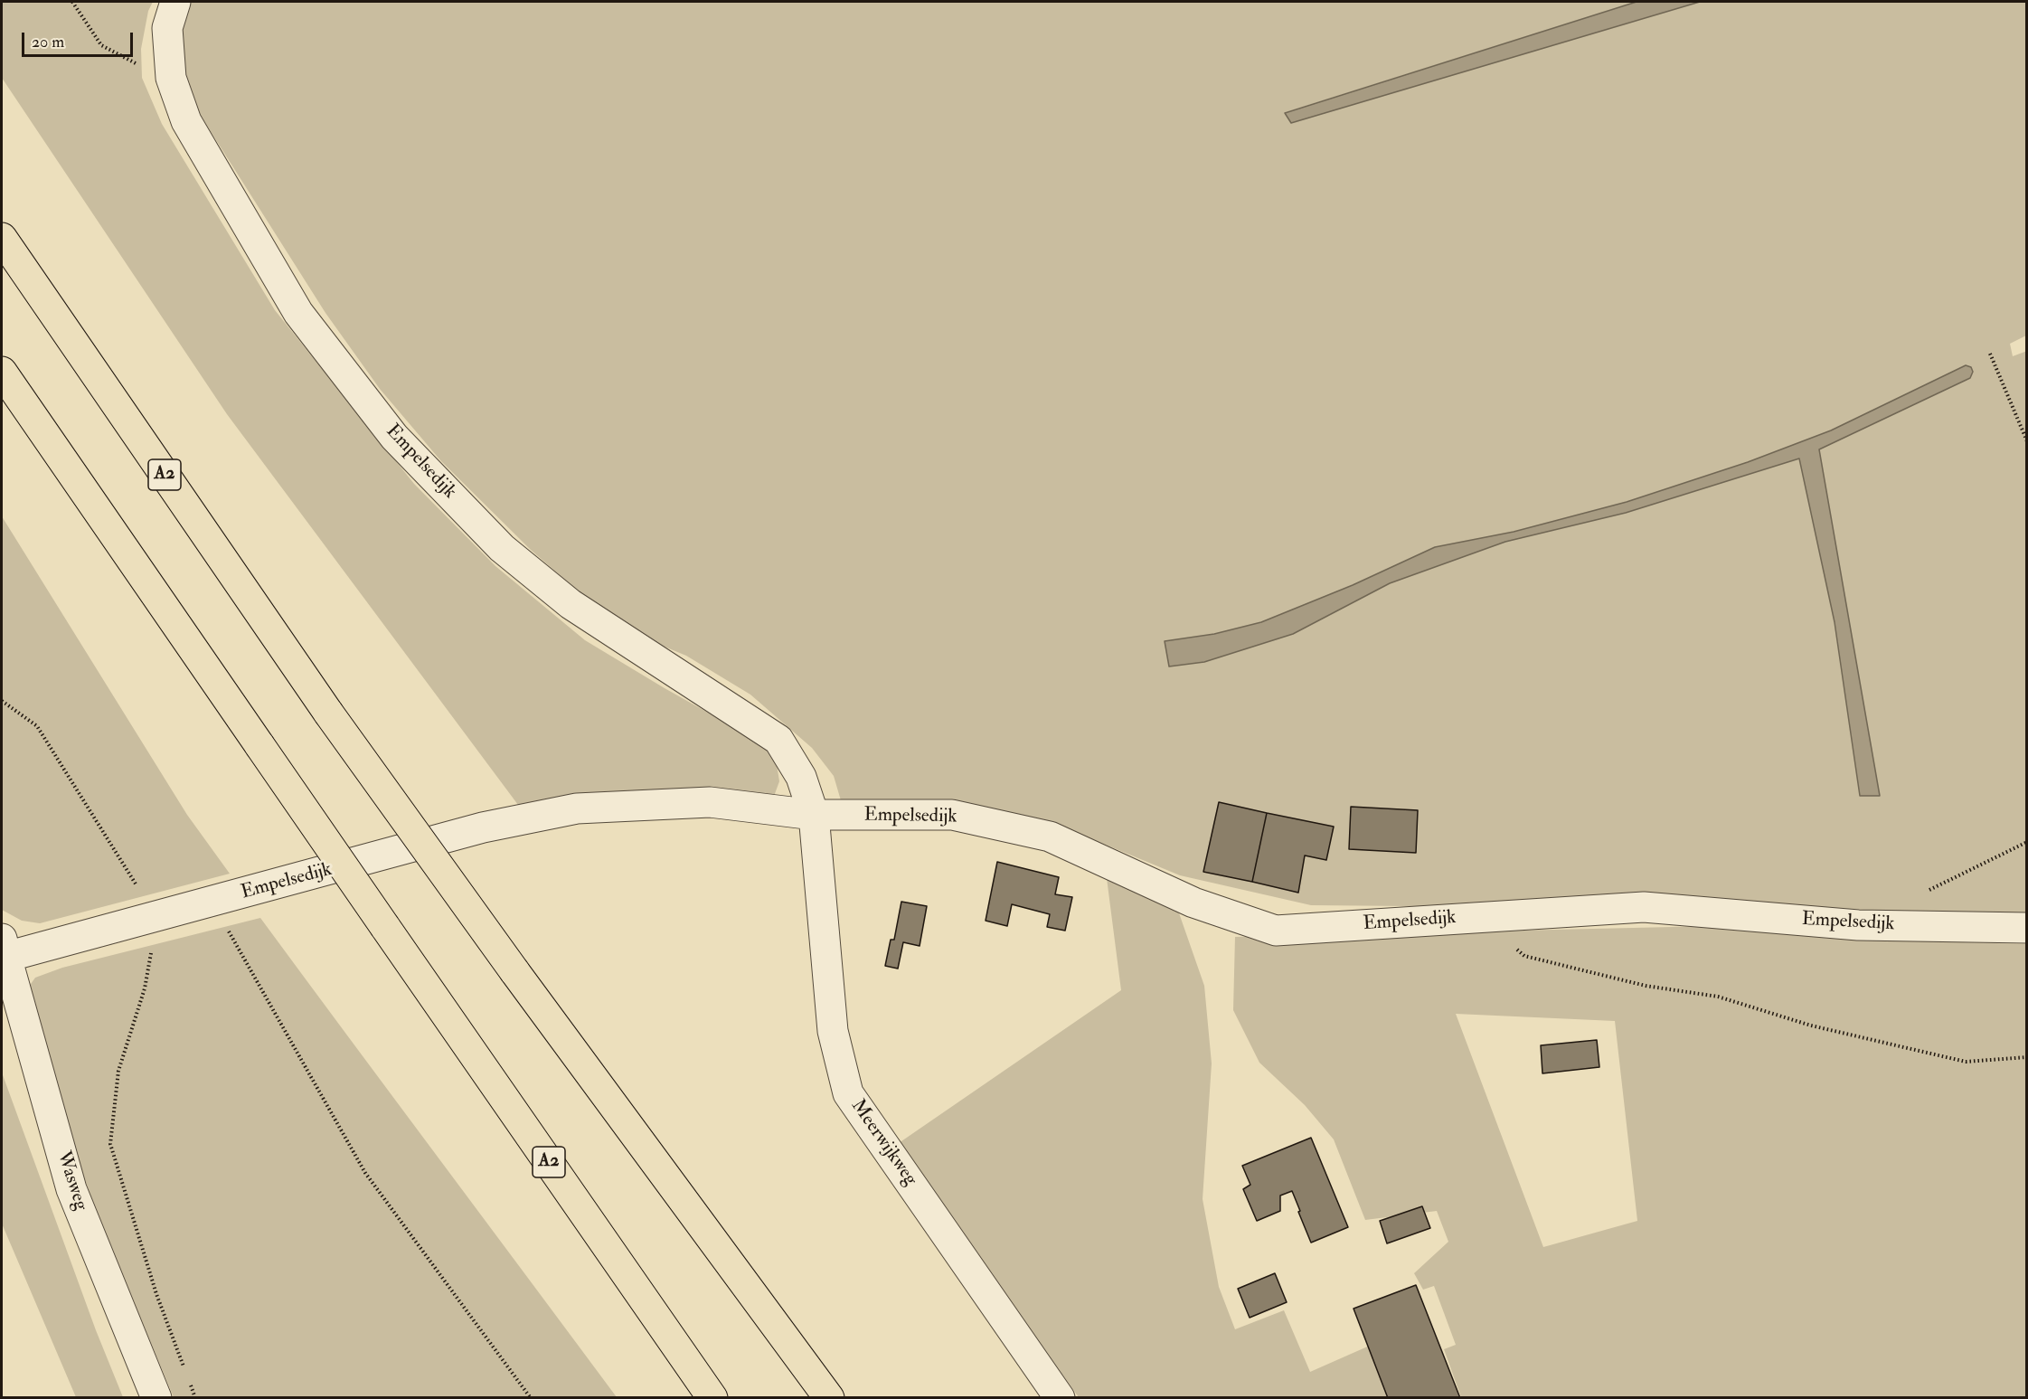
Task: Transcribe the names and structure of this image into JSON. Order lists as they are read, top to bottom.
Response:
{
  "streets": {
    "highway": ["A2"],
    "street": ["Empelsedijk", "Meerwijkweg", "Wasweg"]
  },
  "crossings": [
    ["Empelsedijk", "Meerwijkweg"],
    ["Empelsedijk", "Wasweg"]
  ],
  "scale_bar": "20 m"
}
